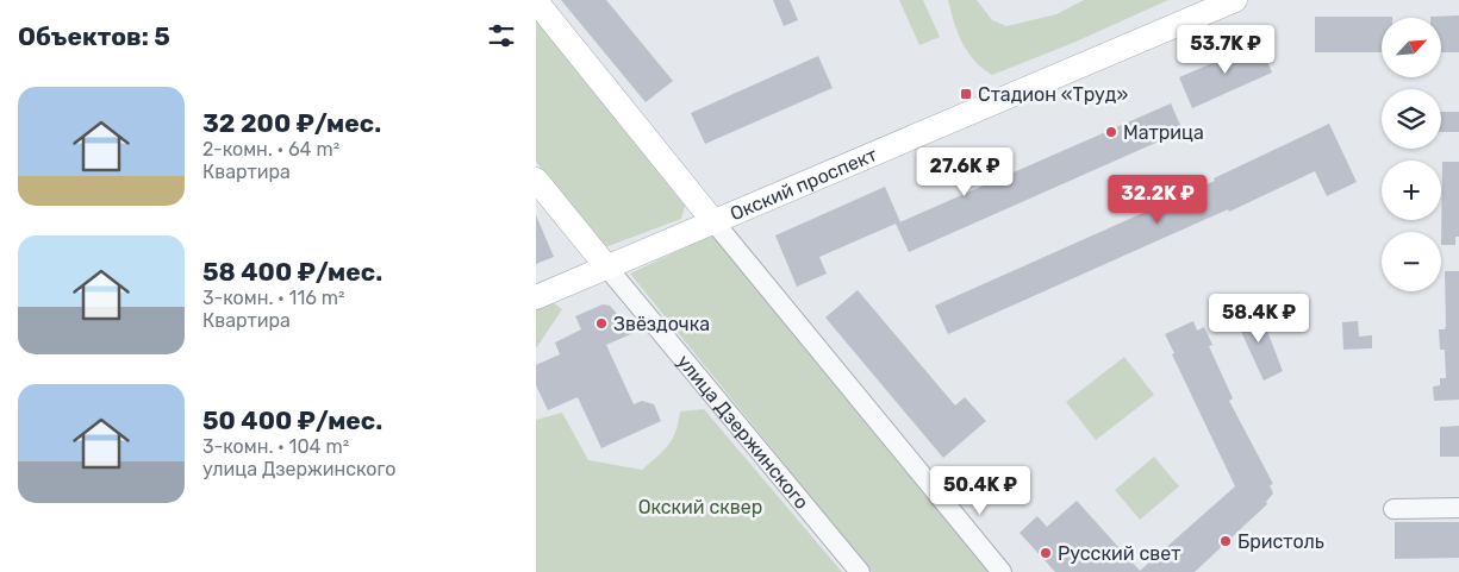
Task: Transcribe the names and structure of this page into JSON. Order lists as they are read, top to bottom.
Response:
{
  "streets": {
    "main road": ["Окский проспект", "улица Дзержинского"]
  },
  "crossings": [
    ["Окский проспект", "улица Дзержинского"]
  ],
  "parks": ["Окский сквер"],
  "places": {
    "transit": ["Стадион «Труд»"],
    "other": [
      "Матрица",
      "Звёздочка",
      "Бристоль",
      "Русский свет"
    ]
  },
  "north": "top right",
  "page": {
    "heading": "Объектов: 5",
    "map_buttons": ["+", "−"],
    "price": [
      "53.7K ₽",
      "27.6K ₽",
      "32.2K ₽",
      "58.4K ₽",
      "50.4K ₽"
    ],
    "list": [
      {
        "name": "32 200 ₽/мес.",
        "note": "2-комн. · 64 m² · Квартира"
      },
      {
        "name": "58 400 ₽/мес.",
        "note": "3-комн. · 116 m² · Квартира"
      },
      {
        "name": "50 400 ₽/мес.",
        "note": "3-комн. · 104 m² · улица Дзержинского"
      }
    ]
  }
}
